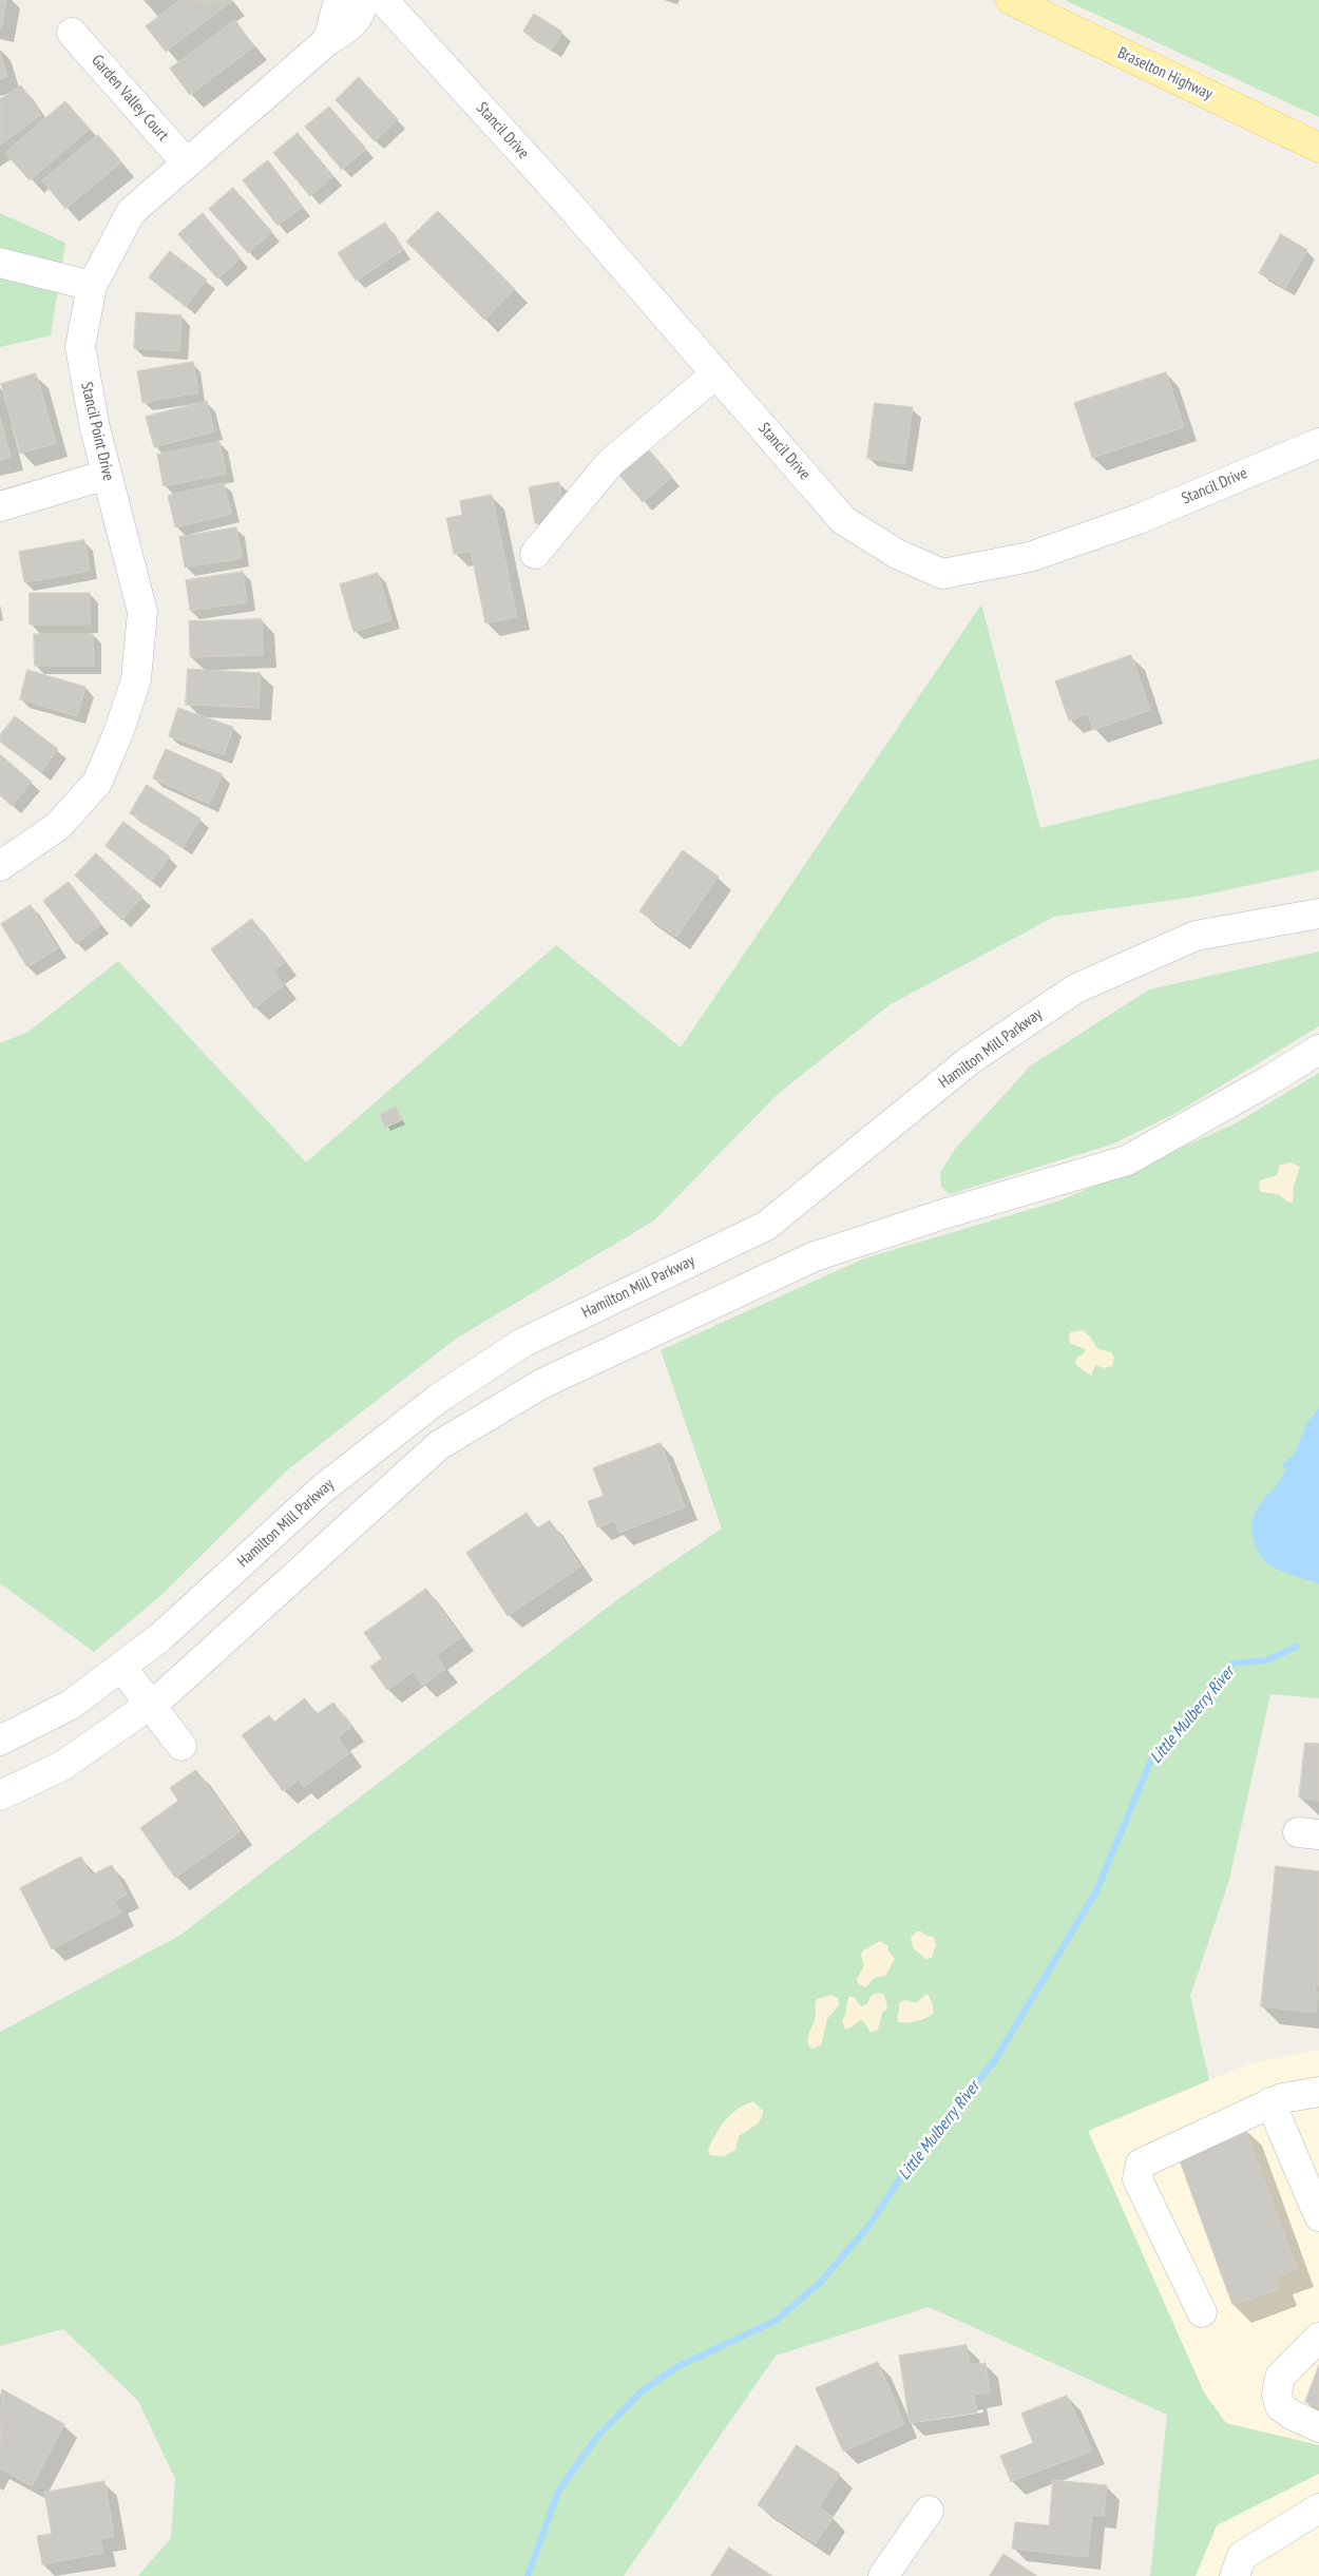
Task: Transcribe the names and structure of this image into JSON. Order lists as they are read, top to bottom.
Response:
{
  "streets": {
    "main road": ["Braselton Highway"],
    "street": [
      "Garden Valley Court",
      "Stancil Drive",
      "Stancil Point Drive",
      "Hamilton Mill Parkway"
    ]
  },
  "crossings": [
    ["Garden Valley Court", "Stancil Point Drive"]
  ],
  "water": ["Little Mulberry River"]
}
